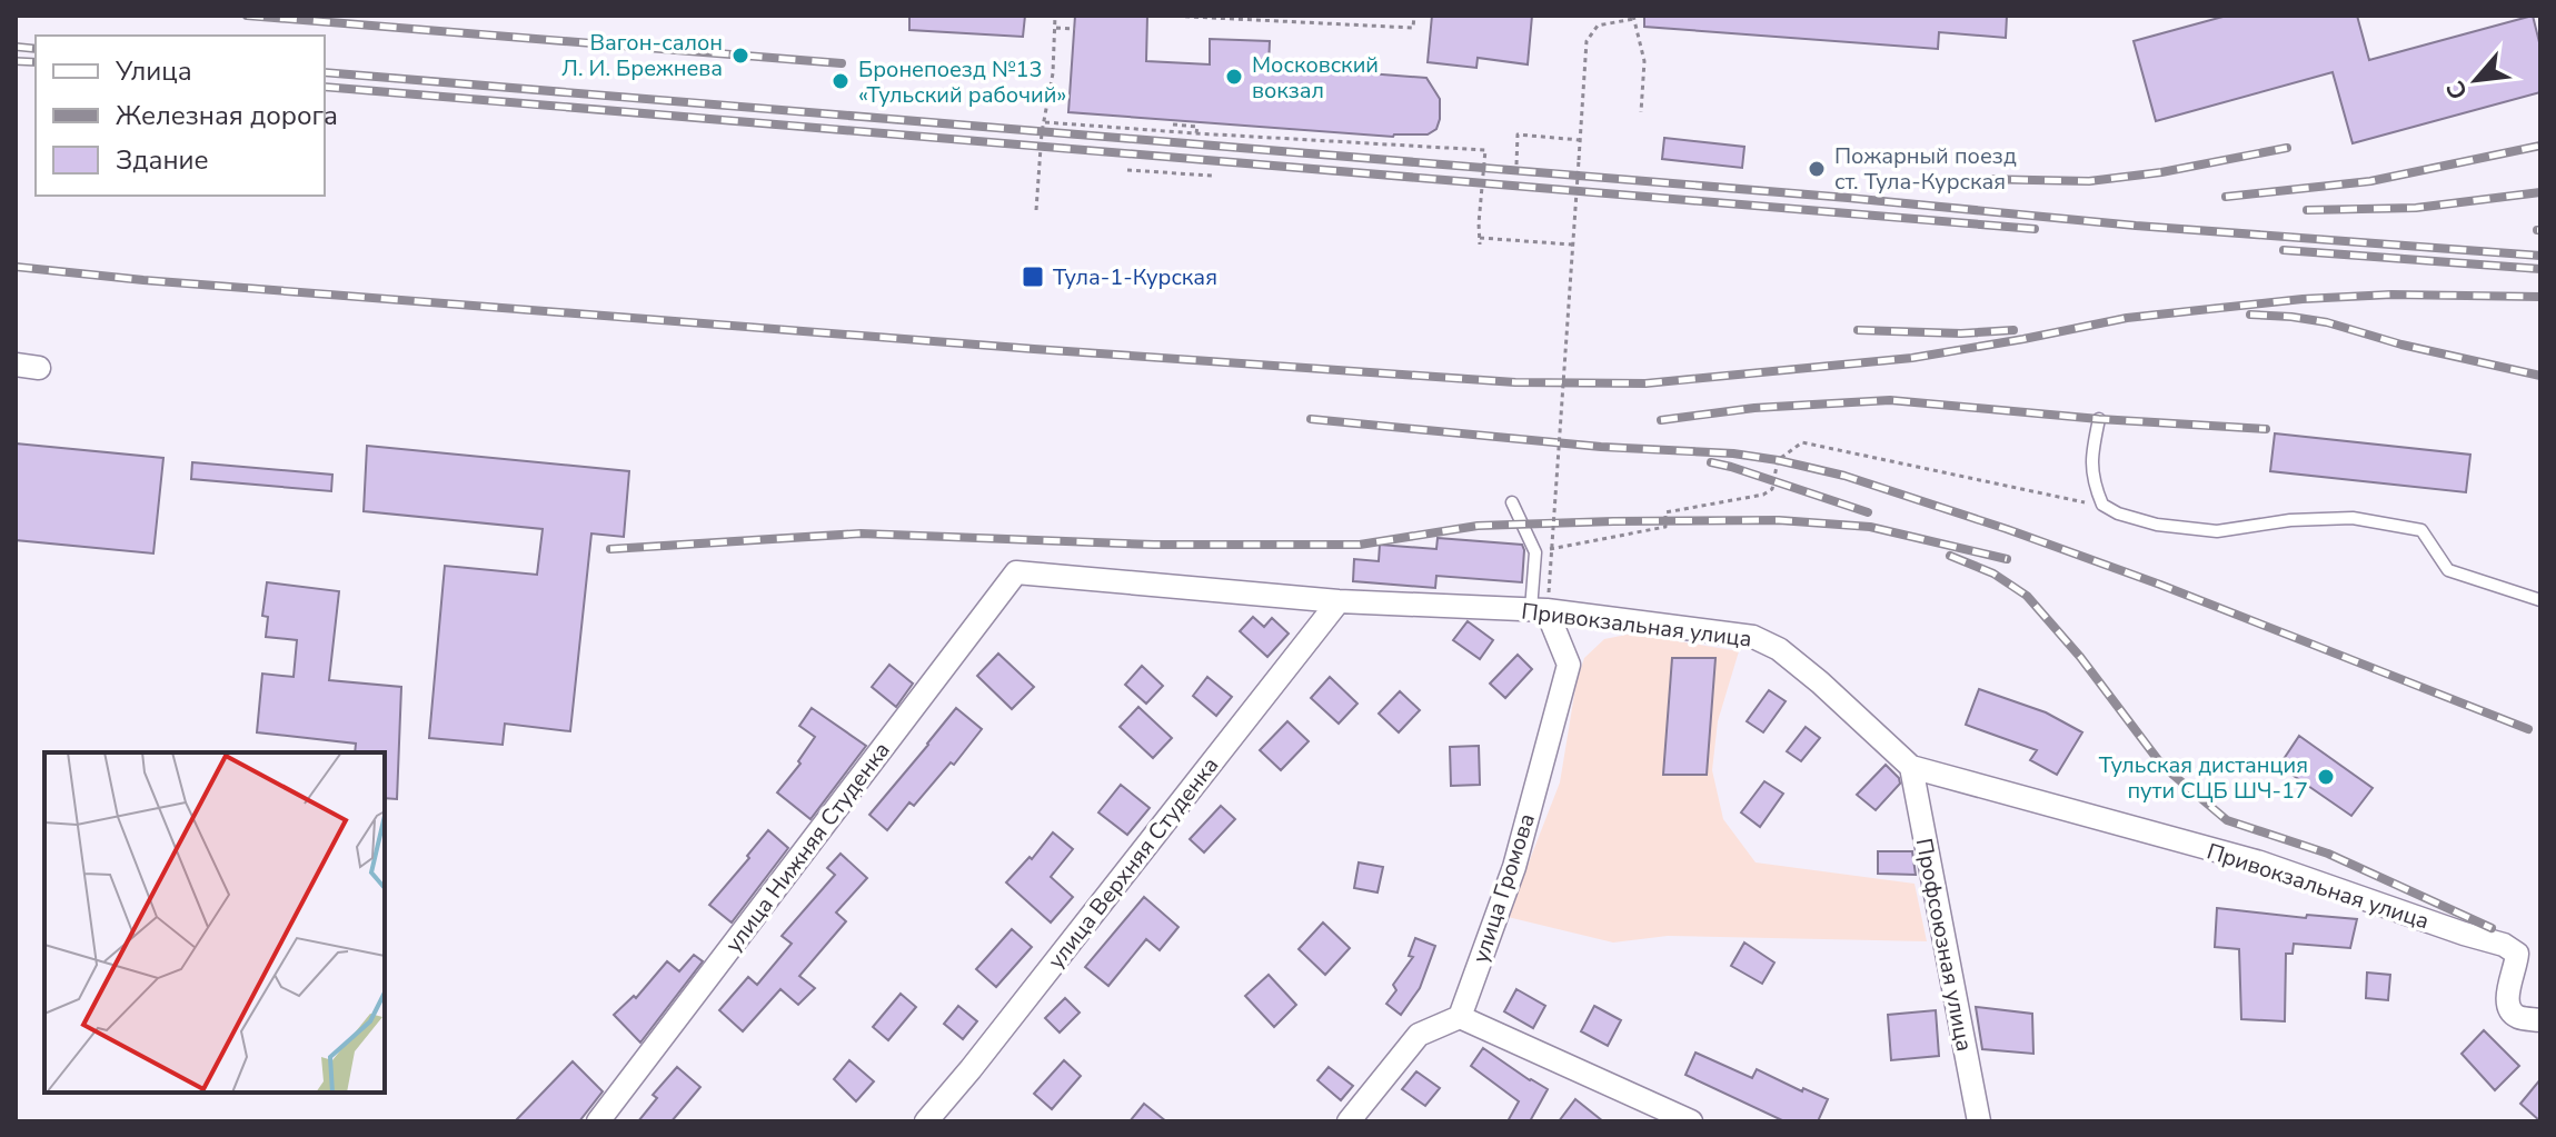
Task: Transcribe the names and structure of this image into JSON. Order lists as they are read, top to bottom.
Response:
{
  "streets": {
    "street": [
      "Привокзальная улица",
      "улица Нижняя Cтуденкa",
      "улица Верхняя Cтуденка",
      "улица Громова",
      "Профсоюзная улица"
    ]
  },
  "crossings": [
    ["Привокзальная улица", "улица Нижняя Cтуденкa"],
    ["Привокзальная улица", "улица Верхняя Cтуденка"],
    ["Привокзальная улица", "улица Громова"],
    ["Привокзальная улица", "Профсоюзная улица"]
  ],
  "places": {
    "other": [
      "Вагон-салон Л. И. Брежнева",
      "Московский вокзал",
      "Бронепоезд №13 «Тульский рабочий»",
      "Пожарный поезд ст. Тула-Курская",
      "Тульская дистанция пути СЦБ ШЧ-17"
    ],
    "transit": ["Тула-1-Курская"]
  },
  "legend": ["Улица", "Железная дорога", "Здание"],
  "north": "bottom left"
}
